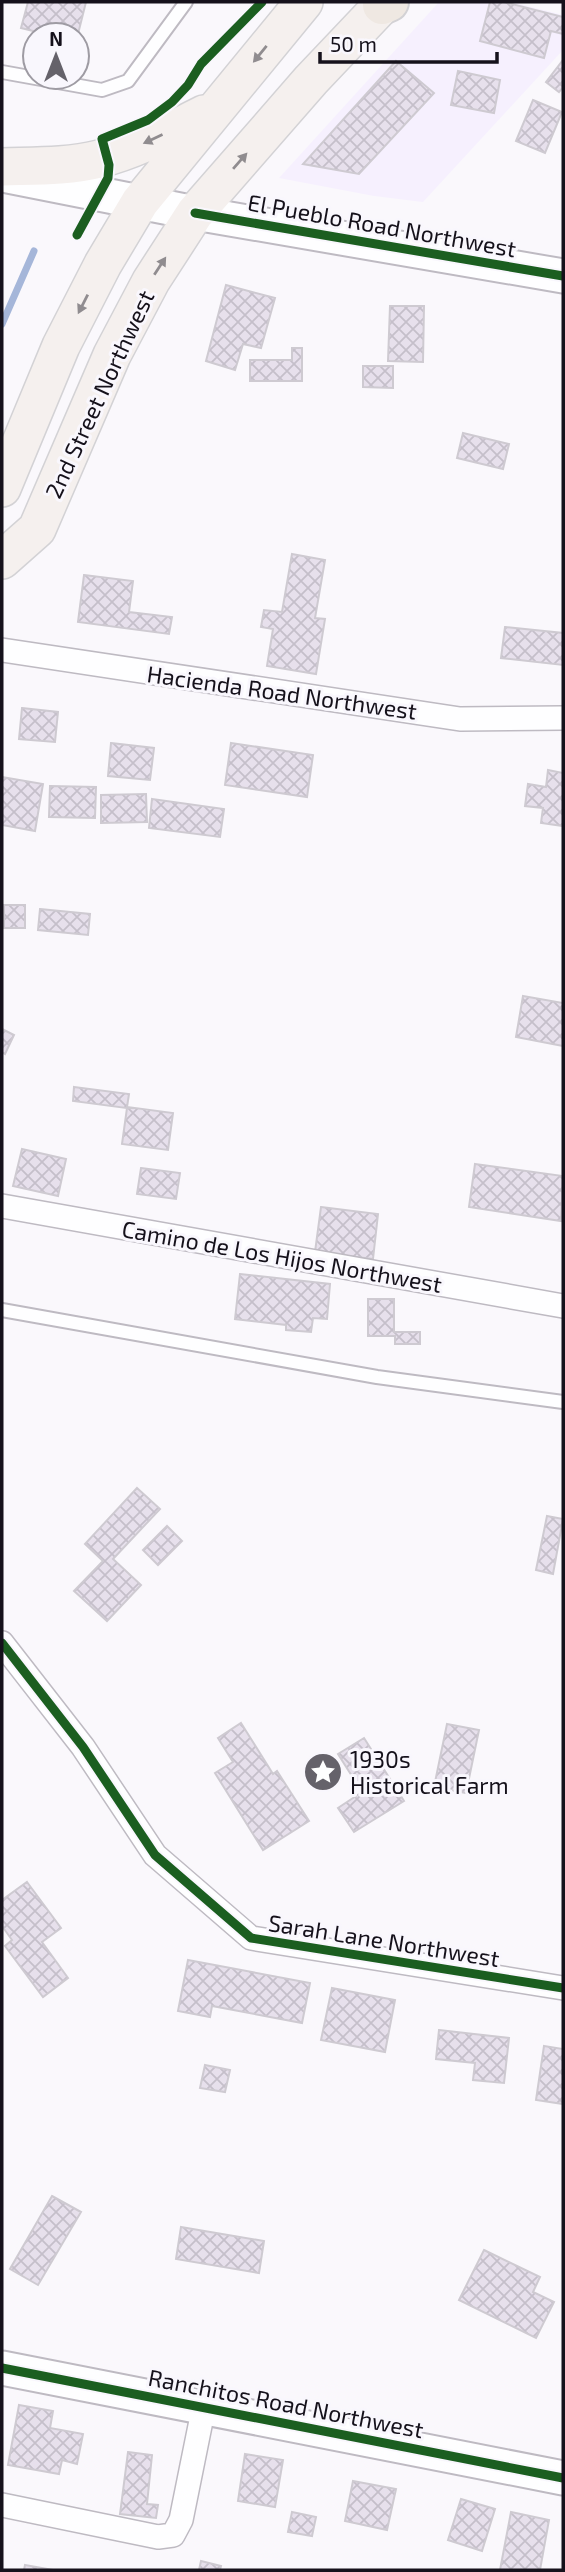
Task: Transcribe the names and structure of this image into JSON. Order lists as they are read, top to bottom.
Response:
{
  "streets": {
    "main road": ["2nd Street Northwest"],
    "street": [
      "El Pueblo Road Northwest",
      "Hacienda Road Northwest",
      "Camino de Los Hijos Northwest",
      "Sarah Lane Northwest",
      "Ranchitos Road Northwest"
    ]
  },
  "crossings": [
    ["El Pueblo Road Northwest", "2nd Street Northwest"]
  ],
  "places": {
    "place": ["1930s Historical Farm"]
  },
  "scale_bar": "50 m",
  "north": "top"
}
